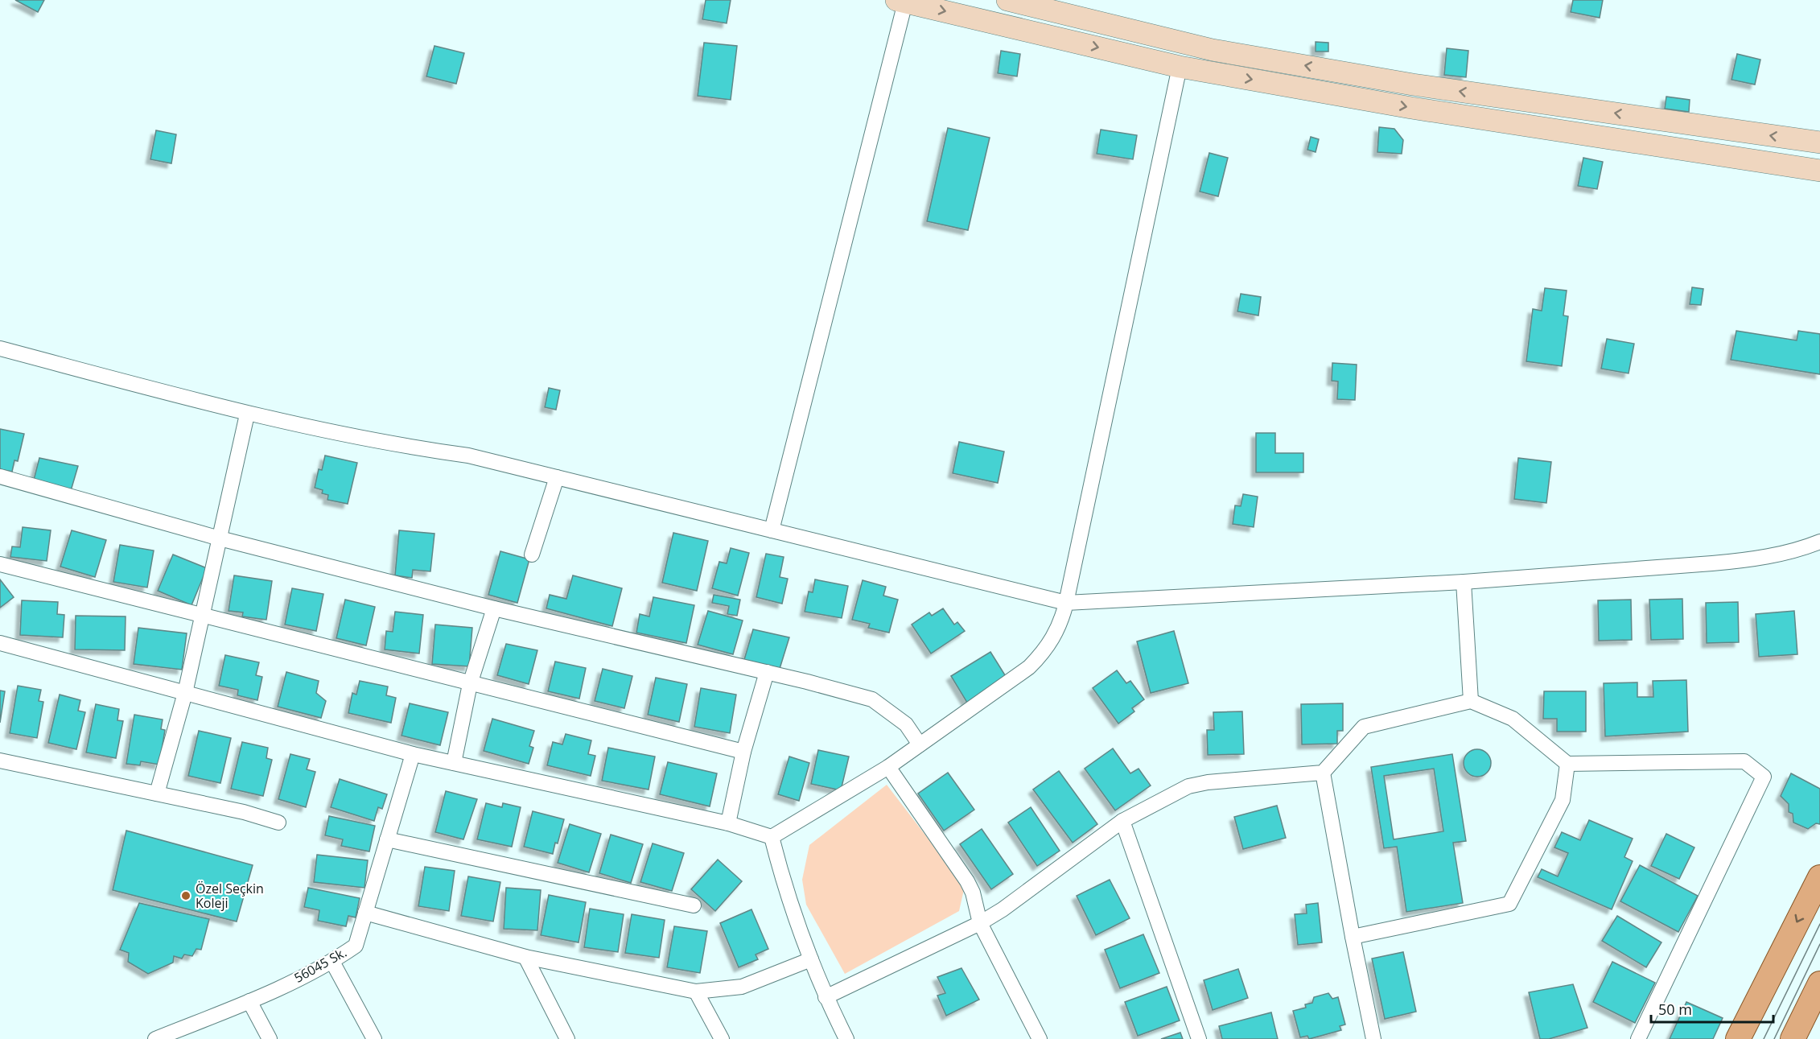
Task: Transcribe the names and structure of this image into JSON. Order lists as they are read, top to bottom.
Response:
{
  "streets": {
    "street": ["56045 Sk."]
  },
  "places": ["Özel Seçkin Koleji"],
  "scale_bar": "50 m"
}
